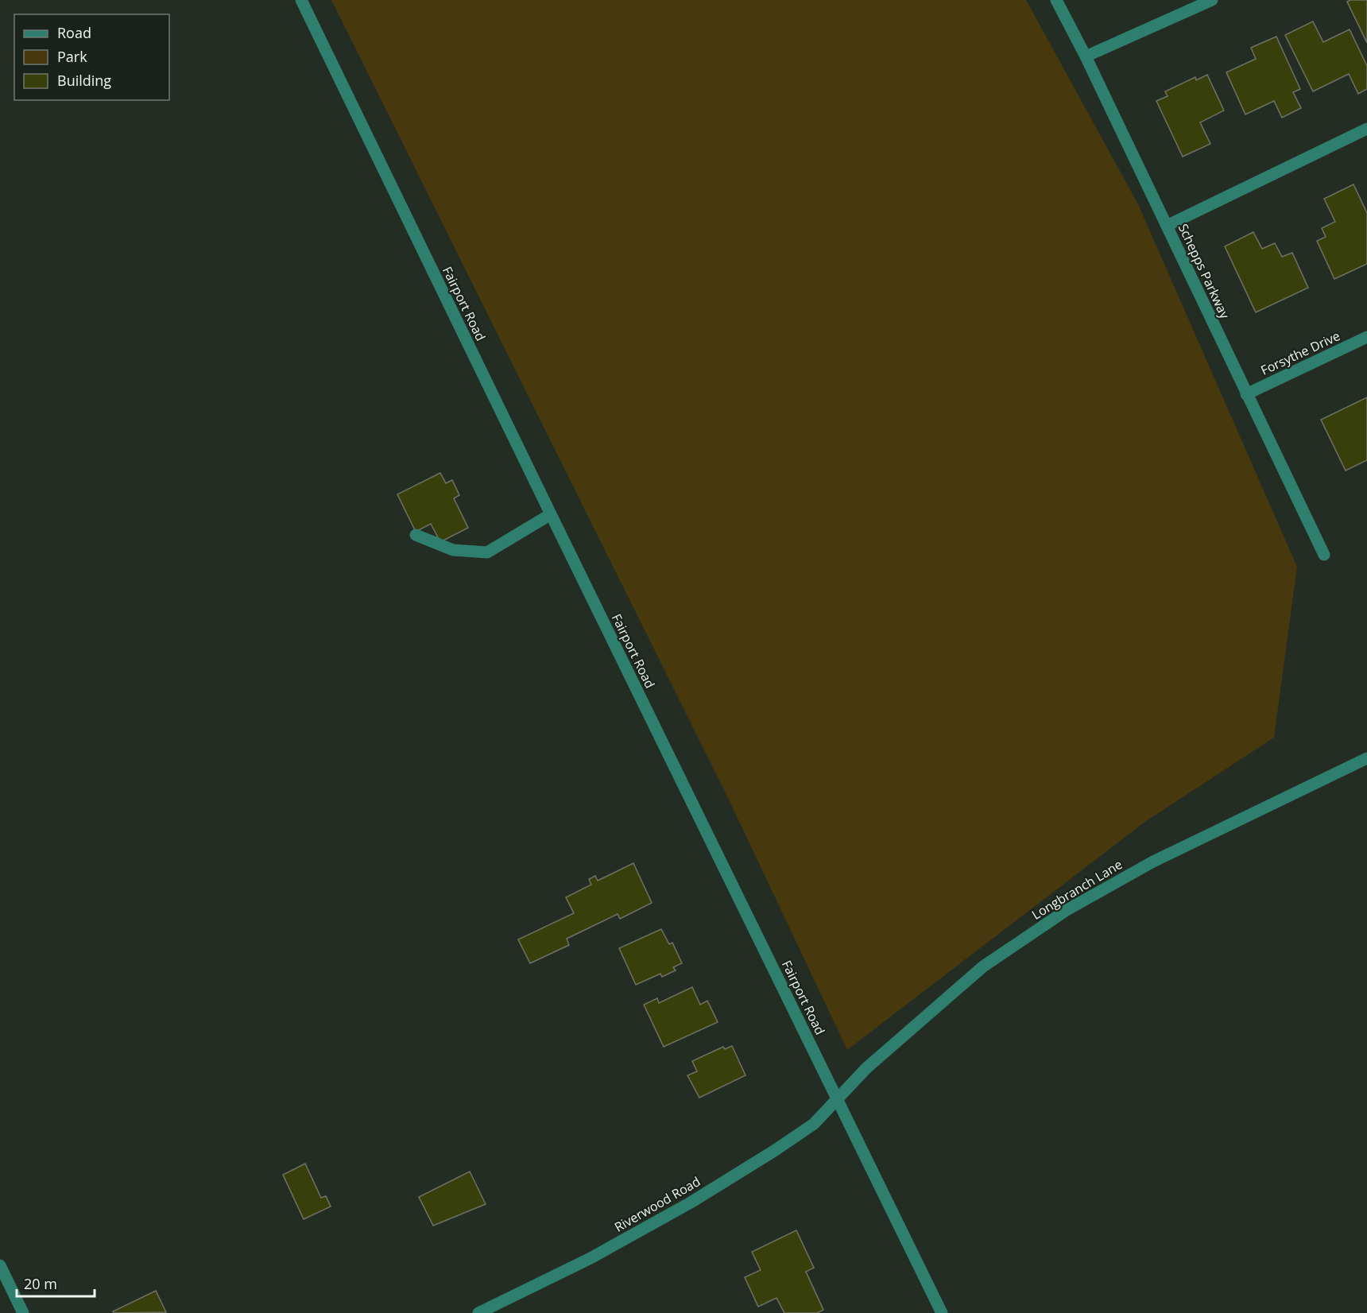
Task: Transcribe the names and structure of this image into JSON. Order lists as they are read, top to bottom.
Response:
{
  "streets": {
    "street": [
      "Schepps Parkway",
      "Fairport Road",
      "Forsythe Drive",
      "Longbranch Lane",
      "Riverwood Road"
    ]
  },
  "crossings": [
    ["Schepps Parkway", "Forsythe Drive"],
    ["Fairport Road", "Longbranch Lane"],
    ["Fairport Road", "Riverwood Road"],
    ["Longbranch Lane", "Riverwood Road"]
  ],
  "legend": ["Road", "Park", "Building"],
  "scale_bar": "20 m"
}
